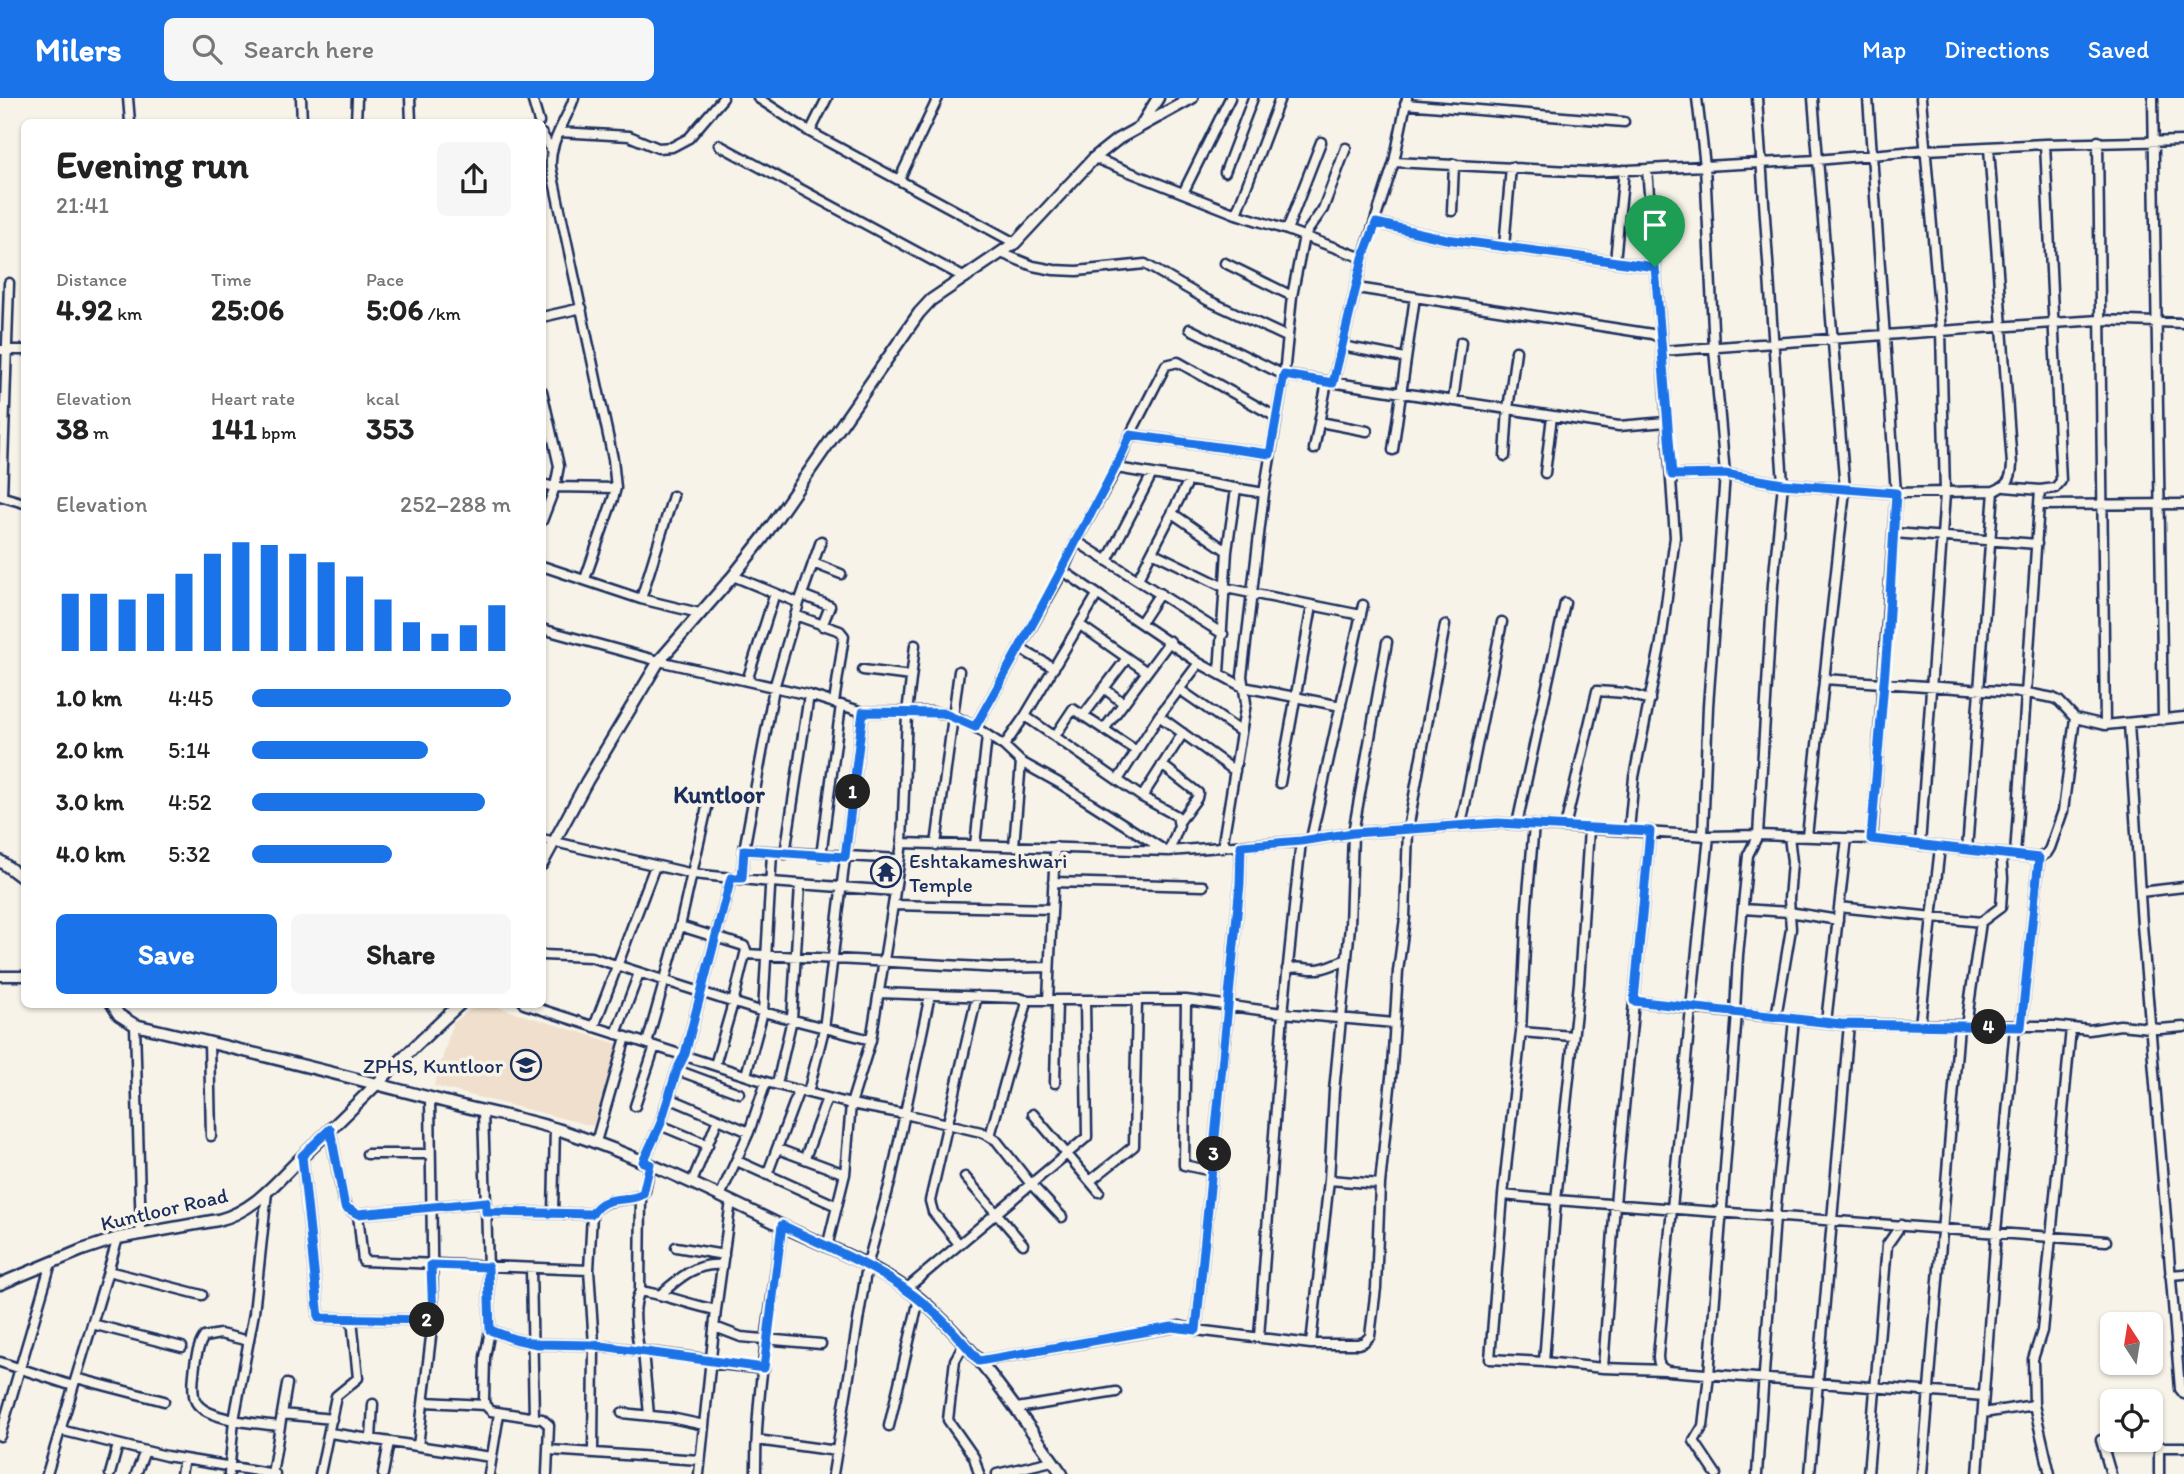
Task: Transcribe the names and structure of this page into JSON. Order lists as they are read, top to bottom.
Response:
{
  "streets": {
    "street": ["Kuntloor Road"]
  },
  "districts": ["Kuntloor"],
  "places": {
    "temple": ["Eshtakameshwari Temple"],
    "school or university": ["ZPHS, Kuntloor"]
  },
  "north": "top",
  "page": {
    "header": "Milers",
    "search": "Search here",
    "nav": ["Map", "Directions", "Saved"],
    "heading": ["Evening run", "21:41"],
    "stats": [
      ["Distance", "4.92 km"],
      ["Time", "25:06"],
      ["Pace", "5:06 /km"],
      ["Elevation", "38 m"],
      ["Heart rate", "141 bpm"],
      ["kcal", "353"]
    ],
    "chart": ["Elevation", "252–288 m"],
    "list": [
      {
        "name": "1.0 km",
        "note": "4:45"
      },
      {
        "name": "2.0 km",
        "note": "5:14"
      },
      {
        "name": "3.0 km",
        "note": "4:52"
      },
      {
        "name": "4.0 km",
        "note": "5:32"
      }
    ],
    "pins": [
      "1",
      "4",
      "3",
      "2"
    ],
    "buttons": ["Save", "Share"]
  }
}
